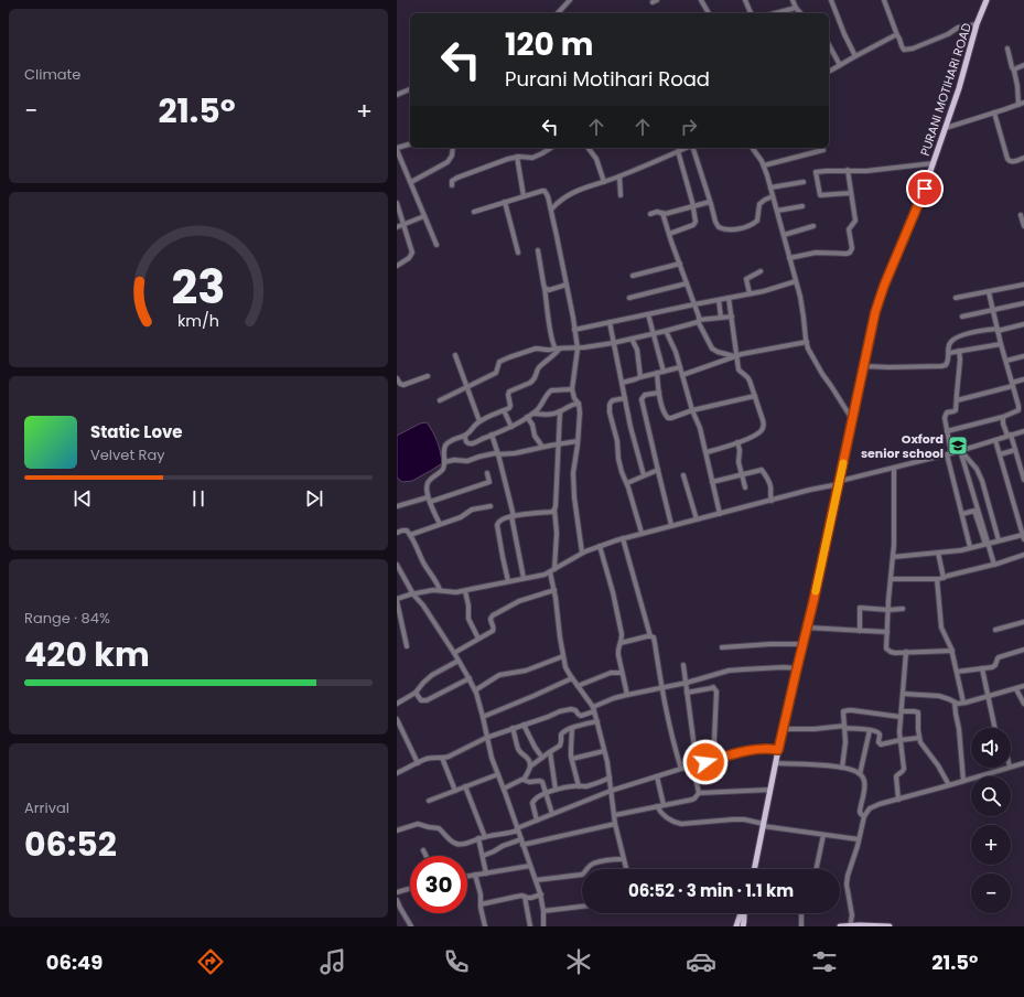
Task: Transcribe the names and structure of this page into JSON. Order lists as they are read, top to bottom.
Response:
{
  "streets": {
    "main road": ["PURANI MOTIHARI ROAD"]
  },
  "places": {
    "school or university": ["Oxford senior school"]
  },
  "page": {
    "tile": [
      "Climate",
      ["Range · 84%", "420 km"],
      ["Arrival", "06:52"]
    ],
    "turn": ["120 m", "Purani Motihari Road"],
    "heat": ["−", "21.5°", "+"],
    "song": ["Static Love", "Velvet Ray"],
    "map_buttons": ["+", "−"],
    "limit": "30",
    "trip": "06:52 · 3 min · 1.1 km",
    "tabs": ["06:49", "21.5°"],
    "gauge": ["23", "km/h"]
  }
}
